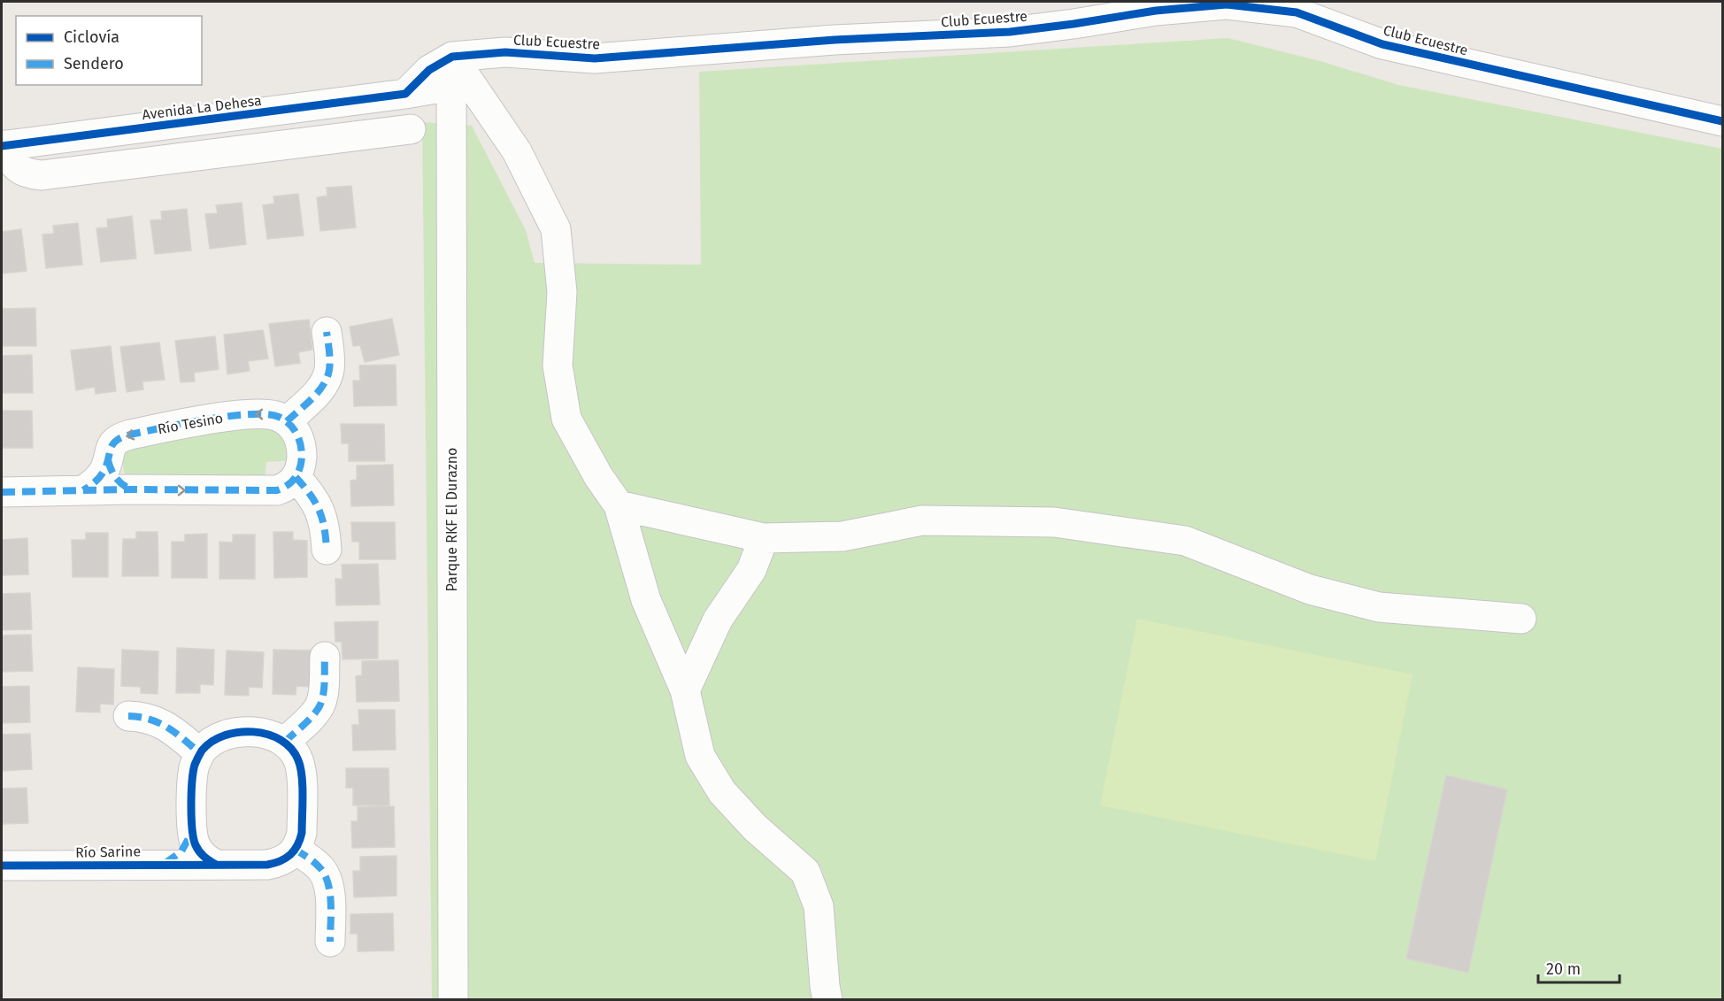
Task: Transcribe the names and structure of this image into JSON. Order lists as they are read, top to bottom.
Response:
{
  "streets": {
    "street": [
      "Club Ecuestre",
      "Avenida La Dehesa",
      "Río Tesino",
      "Parque RKF El Durazno",
      "Río Sarine"
    ]
  },
  "crossings": [
    ["Club Ecuestre", "Avenida La Dehesa"],
    ["Club Ecuestre", "Parque RKF El Durazno"],
    ["Avenida La Dehesa", "Parque RKF El Durazno"]
  ],
  "one_way": ["Río Tesino"],
  "legend": ["Ciclovía", "Sendero"],
  "scale_bar": "20 m"
}
